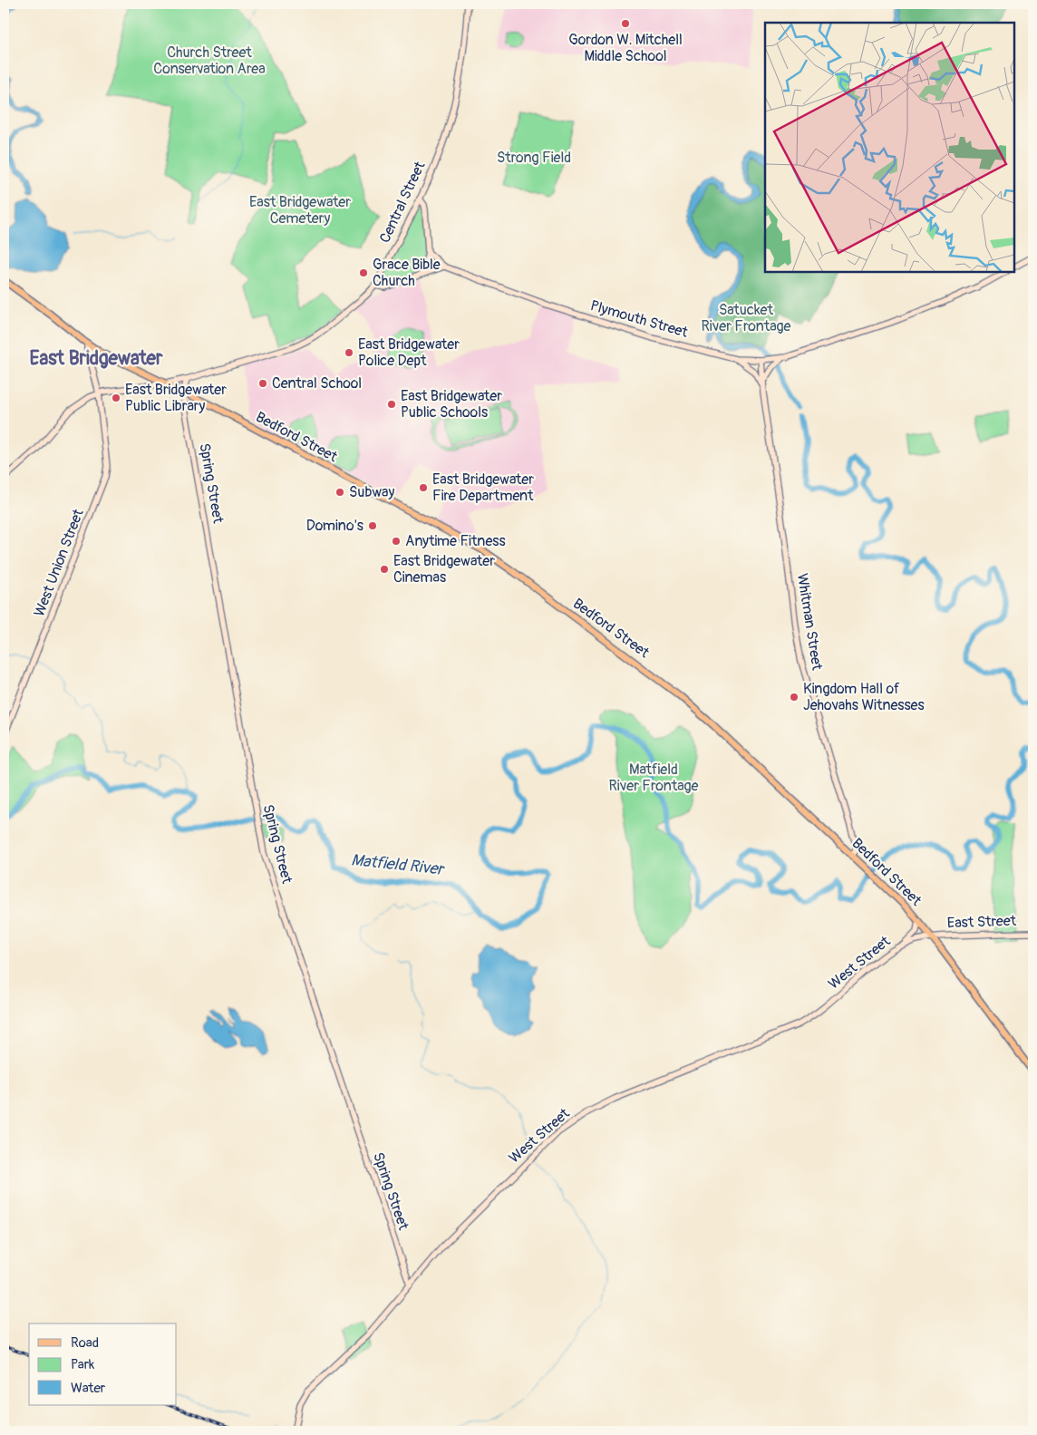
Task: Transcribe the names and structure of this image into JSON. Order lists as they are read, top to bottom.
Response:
{
  "streets": {
    "main road": [
      "Central Street",
      "Plymouth Street",
      "Bedford Street",
      "Spring Street",
      "West Union Street",
      "Whitman Street",
      "East Street",
      "West Street"
    ]
  },
  "crossings": [
    ["Central Street", "Bedford Street"],
    ["Central Street", "Spring Street"],
    ["Central Street", "West Union Street"],
    ["Plymouth Street", "Whitman Street"],
    ["Bedford Street", "Spring Street"],
    ["Bedford Street", "West Union Street"],
    ["Bedford Street", "Whitman Street"],
    ["Bedford Street", "East Street"],
    ["Bedford Street", "West Street"],
    ["Spring Street", "West Street"],
    ["East Street", "West Street"]
  ],
  "districts": ["East Bridgewater"],
  "water": ["Matfield River"],
  "parks": [
    "Church Street Conservation Area",
    "Strong Field",
    "East Bridgewater Cemetery",
    "Satucket River Frontage",
    "Matfield River Frontage"
  ],
  "places": [
    "Gordon W. Mitchell Middle School",
    "Grace Bible Church",
    "East Bridgewater Police Dept",
    "Central School",
    "East Bridgewater Public Library",
    "East Bridgewater Public Schools",
    "East Bridgewater Fire Department",
    "Subway",
    "Domino's",
    "Anytime Fitness",
    "East Bridgewater Cinemas",
    "Kingdom Hall of Jehovahs Witnesses"
  ],
  "legend": ["Road", "Park", "Water"]
}
